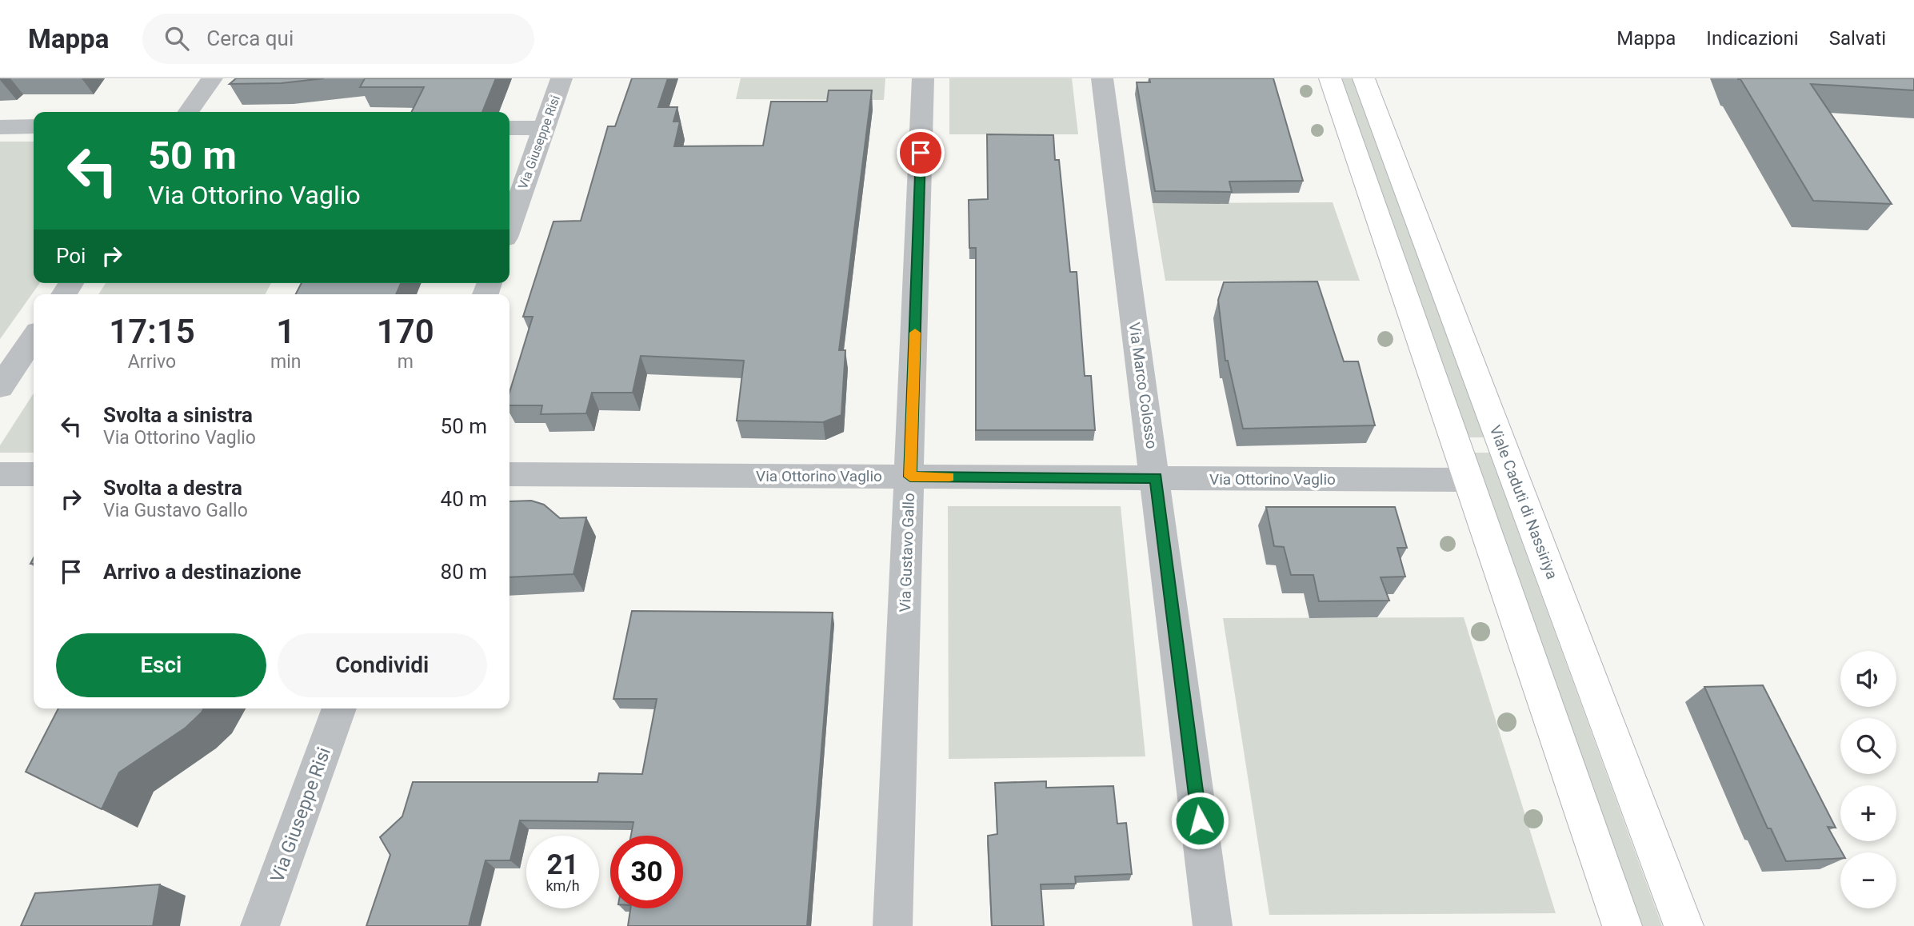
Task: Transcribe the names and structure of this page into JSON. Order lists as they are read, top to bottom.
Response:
{
  "streets": {
    "main road": ["Viale Caduti di Nassiriya"],
    "street": [
      "Via Giuseppe Risi",
      "Via Marco Colosso",
      "Via Ottorino Vaglio",
      "Via Gustavo Gallo"
    ]
  },
  "crossings": [
    ["Via Marco Colosso", "Via Ottorino Vaglio"],
    ["Via Ottorino Vaglio", "Via Gustavo Gallo"]
  ],
  "page": {
    "header": "Mappa",
    "search": "Cerca qui",
    "nav": ["Mappa", "Indicazioni", "Salvati"],
    "turn": ["50 m", "Via Ottorino Vaglio"],
    "then": "Poi",
    "eta": [
      "17:15",
      "Arrivo",
      "1",
      "min",
      "170",
      "m"
    ],
    "list": [
      {
        "name": "Svolta a sinistra",
        "note": "Via Ottorino Vaglio",
        "value": "50 m"
      },
      {
        "name": "Svolta a destra",
        "note": "Via Gustavo Gallo",
        "value": "40 m"
      },
      {
        "name": "Arrivo a destinazione",
        "value": "80 m"
      }
    ],
    "buttons": ["Esci", "Condividi"],
    "map_buttons": ["+", "−"],
    "speed": "21 km/h",
    "limit": "30"
  }
}
